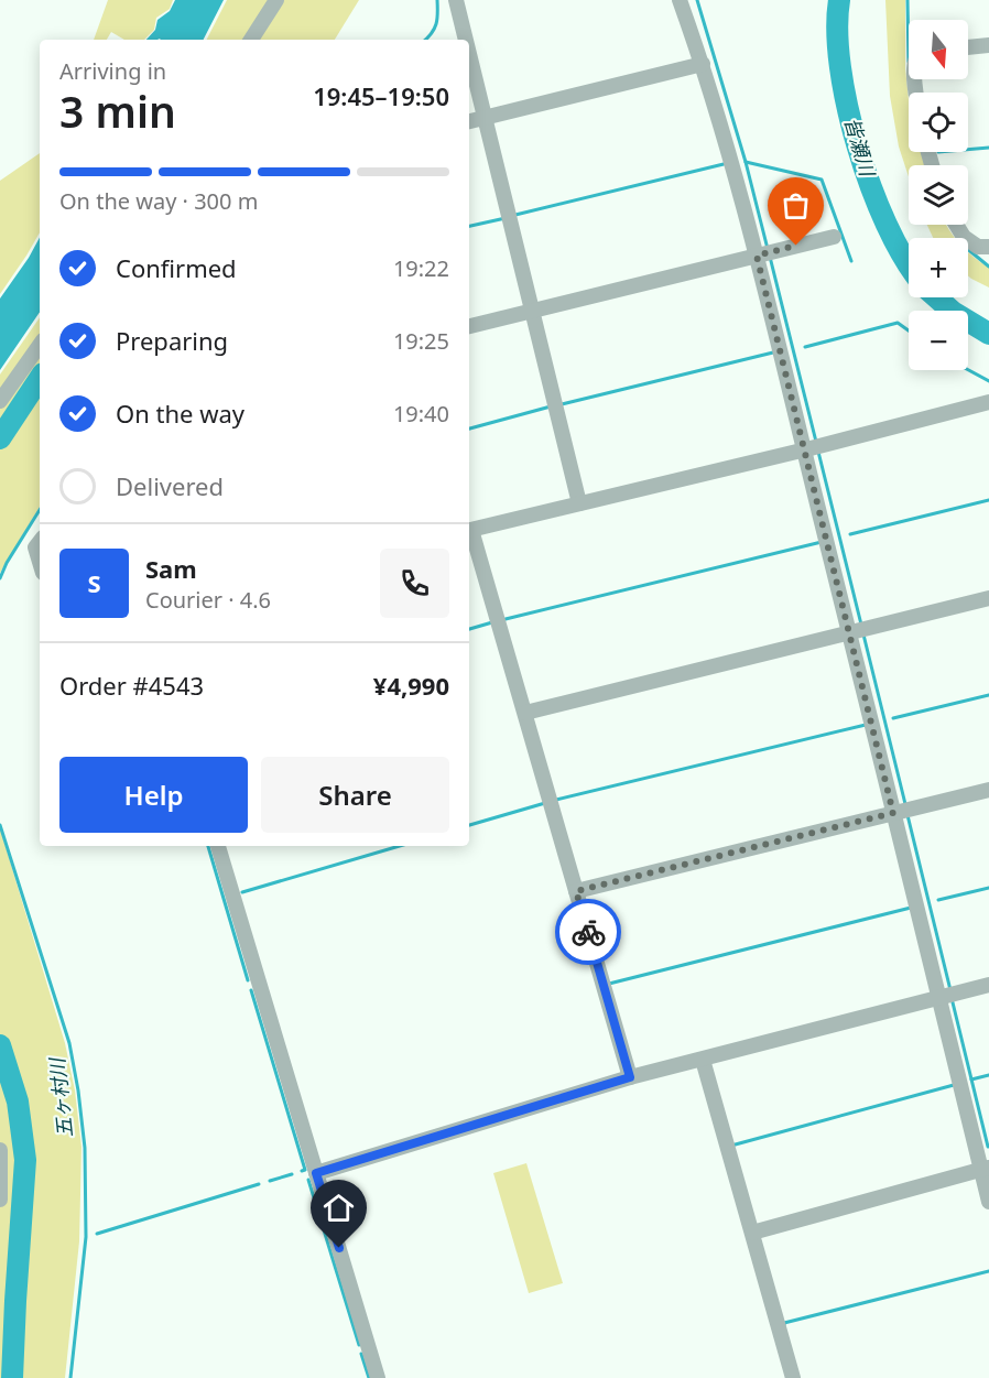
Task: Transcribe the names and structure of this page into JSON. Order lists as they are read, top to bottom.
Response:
{
  "water": ["皆瀬川", "五ヶ村川"],
  "north": "bottom",
  "page": {
    "map_buttons": ["+", "−"],
    "heading": ["3 min", "Arriving in", "19:45–19:50"],
    "panel": [
      "Sam",
      "Courier · 4.6",
      "Order #4543",
      "¥4,990"
    ],
    "bar": "On the way · 300 m",
    "list": [
      ["Confirmed", "19:22"],
      ["Preparing", "19:25"],
      ["On the way", "19:40"],
      "Delivered"
    ],
    "round": "S",
    "buttons": ["Help", "Share"]
  }
}
